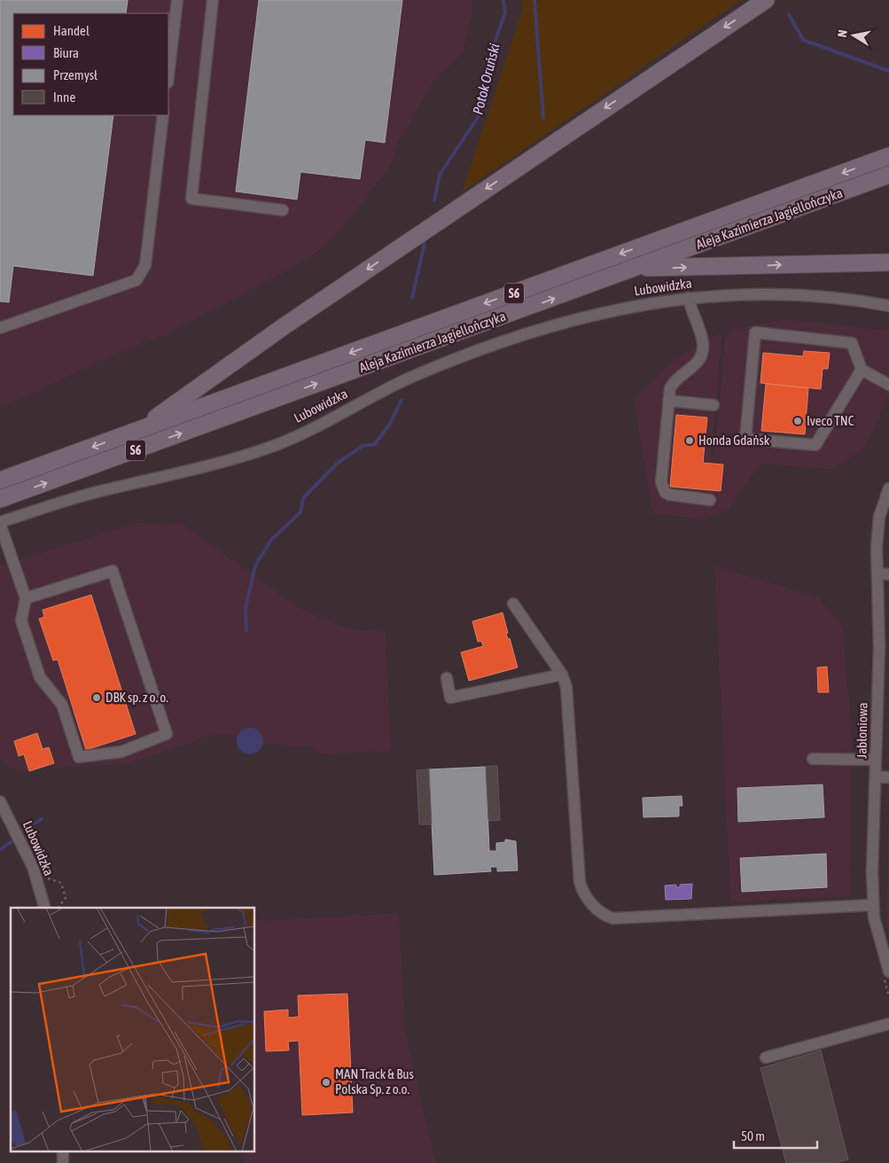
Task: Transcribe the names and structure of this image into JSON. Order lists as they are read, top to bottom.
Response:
{
  "streets": {
    "highway": ["Aleja Kazimierza Jagiellończyka", "S6"],
    "street": ["Lubowidzka", "Jabłoniowa"]
  },
  "water": ["Potok Oruński"],
  "places": [
    "Iveco TNC",
    "Honda Gdańsk",
    "DBK sp. z o. o.",
    "MAN Track & Bus Polska Sp. z o.o."
  ],
  "legend": [
    "Handel",
    "Biura",
    "Przemysł",
    "Inne"
  ],
  "scale_bar": "50 m",
  "north": "left"
}
